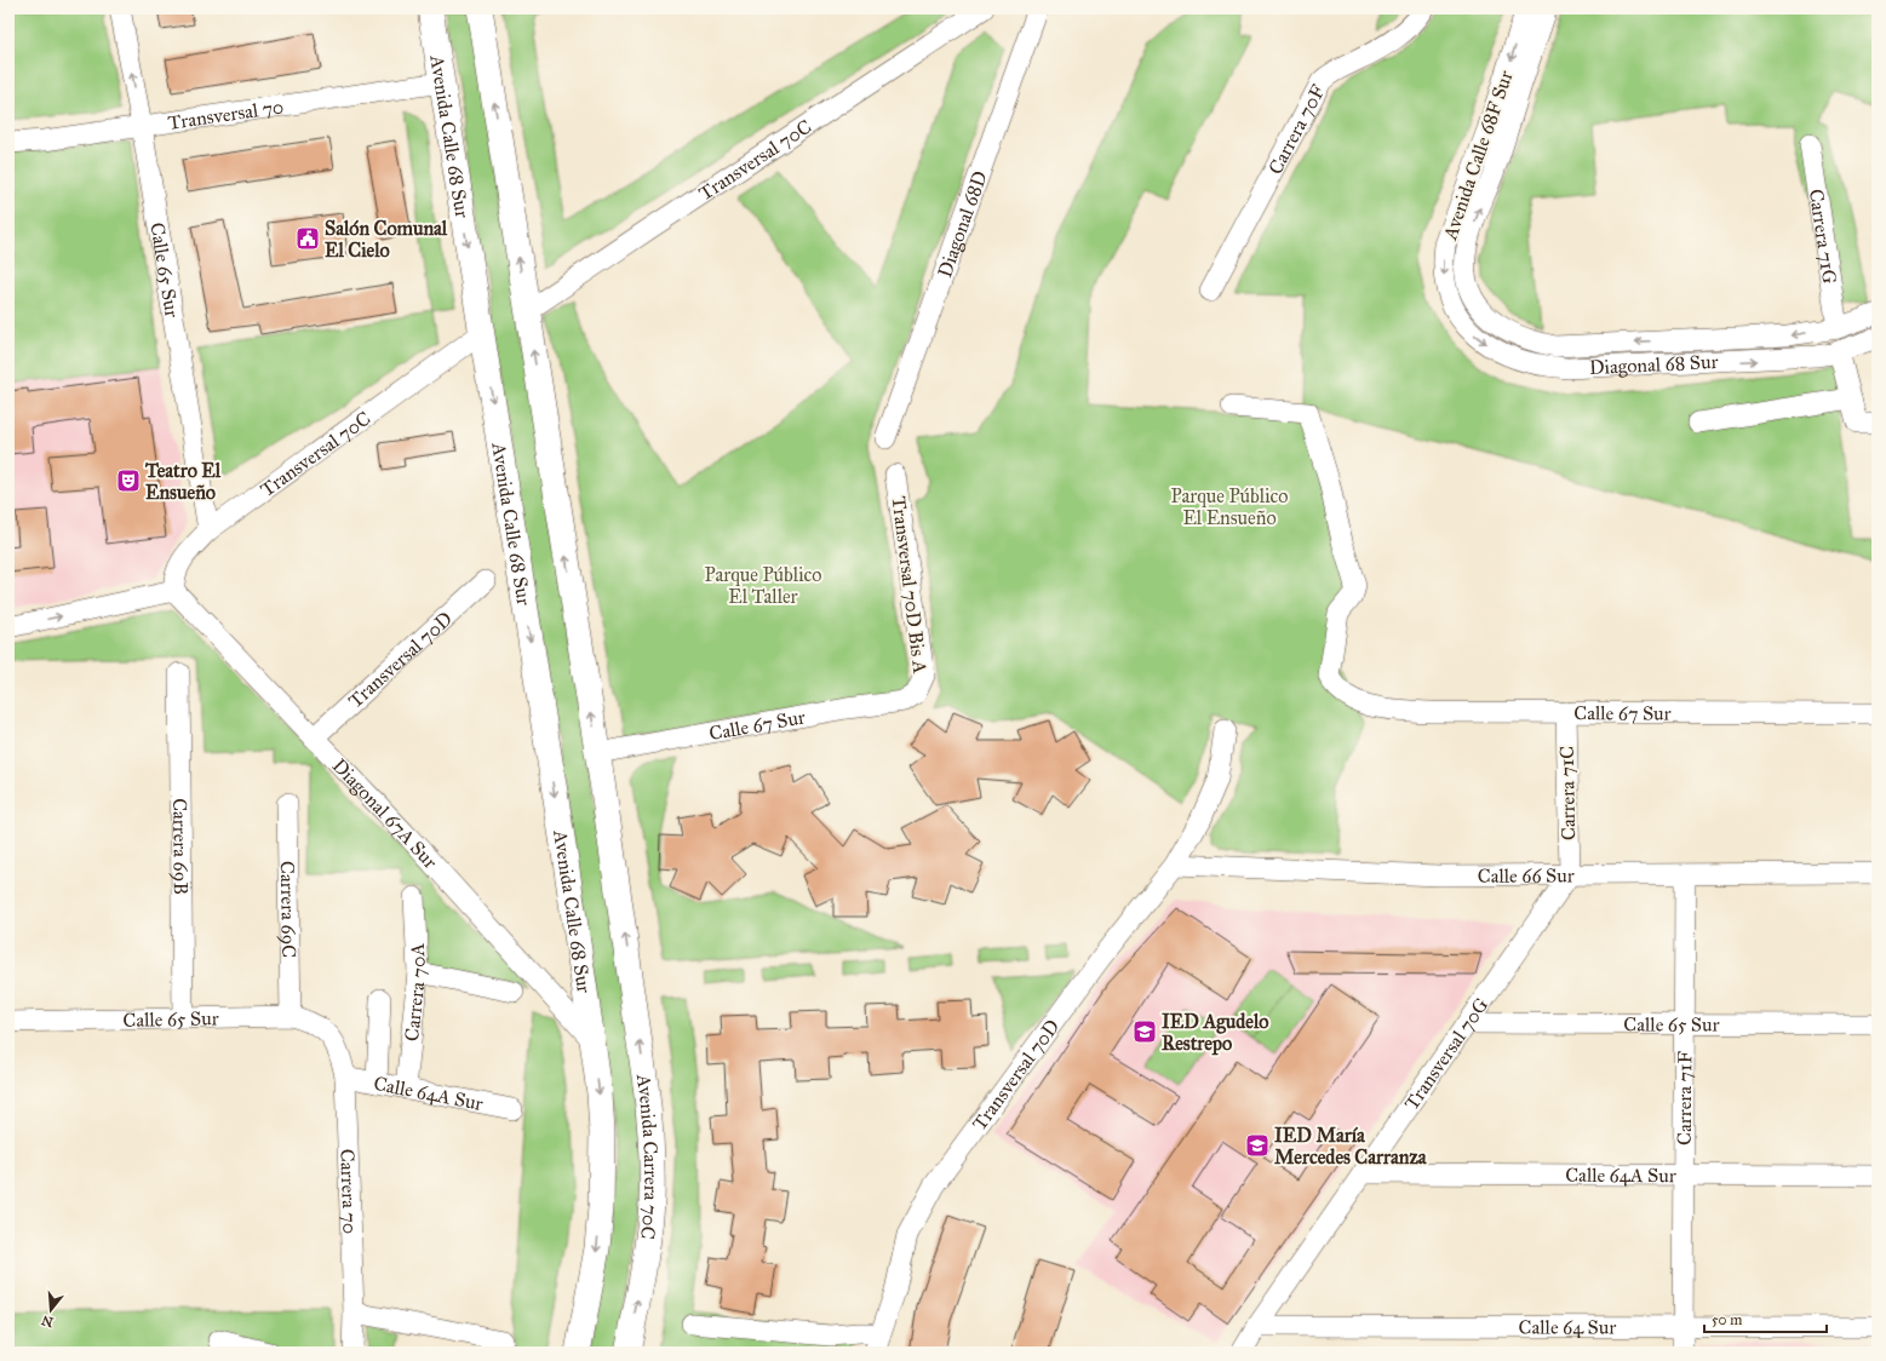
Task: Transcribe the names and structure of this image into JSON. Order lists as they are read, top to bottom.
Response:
{
  "streets": {
    "main road": ["Avenida Calle 68 Sur", "Avenida Carrera 70C"],
    "street": [
      "Transversal 70",
      "Carrera 70F",
      "Avenida Calle 68F Sur",
      "Transversal 70C",
      "Diagonal 68D",
      "Carrera 71G",
      "Calle 65 Sur",
      "Diagonal 68 Sur",
      "Transversal 70D Bis A",
      "Transversal 70D",
      "Calle 67 Sur",
      "Carrera 71C",
      "Diagonal 67A Sur",
      "Carrera 69B",
      "Calle 66 Sur",
      "Carrera 69C",
      "Carrera 70A",
      "Transversal 70G",
      "Calle 64A Sur",
      "Carrera 71F",
      "Carrera 70",
      "Calle 64 Sur"
    ]
  },
  "crossings": [
    ["Transversal 70", "Avenida Calle 68 Sur"],
    ["Transversal 70", "Calle 65 Sur"],
    ["Avenida Calle 68 Sur", "Transversal 70C"],
    ["Avenida Calle 68 Sur", "Diagonal 67A Sur"],
    ["Avenida Calle 68F Sur", "Diagonal 68 Sur"],
    ["Transversal 70C", "Calle 65 Sur"],
    ["Transversal 70C", "Diagonal 67A Sur"],
    ["Carrera 71G", "Diagonal 68 Sur"],
    ["Calle 65 Sur", "Carrera 69B"],
    ["Calle 65 Sur", "Carrera 69C"],
    ["Calle 65 Sur", "Transversal 70G"],
    ["Calle 65 Sur", "Carrera 71F"],
    ["Calle 65 Sur", "Carrera 70"],
    ["Transversal 70D Bis A", "Calle 67 Sur"],
    ["Transversal 70D", "Diagonal 67A Sur"],
    ["Transversal 70D", "Calle 66 Sur"],
    ["Calle 67 Sur", "Carrera 71C"],
    ["Calle 67 Sur", "Avenida Carrera 70C"],
    ["Carrera 71C", "Calle 66 Sur"],
    ["Carrera 71C", "Transversal 70G"],
    ["Calle 66 Sur", "Transversal 70G"],
    ["Calle 66 Sur", "Carrera 71F"],
    ["Carrera 70A", "Calle 64A Sur"],
    ["Transversal 70G", "Calle 64A Sur"],
    ["Transversal 70G", "Calle 64 Sur"],
    ["Calle 64A Sur", "Carrera 71F"],
    ["Calle 64A Sur", "Carrera 70"],
    ["Carrera 71F", "Calle 64 Sur"]
  ],
  "parks": ["Parque Público El Ensueño", "Parque Público El Taller"],
  "places": {
    "public building": ["Salón Comunal El Cielo"],
    "theatre": ["Teatro El Ensueño"],
    "school or university": ["IED Agudelo Restrepo", "IED María Mercedes Carranza"]
  },
  "scale_bar": "50 m",
  "north": "bottom"
}
